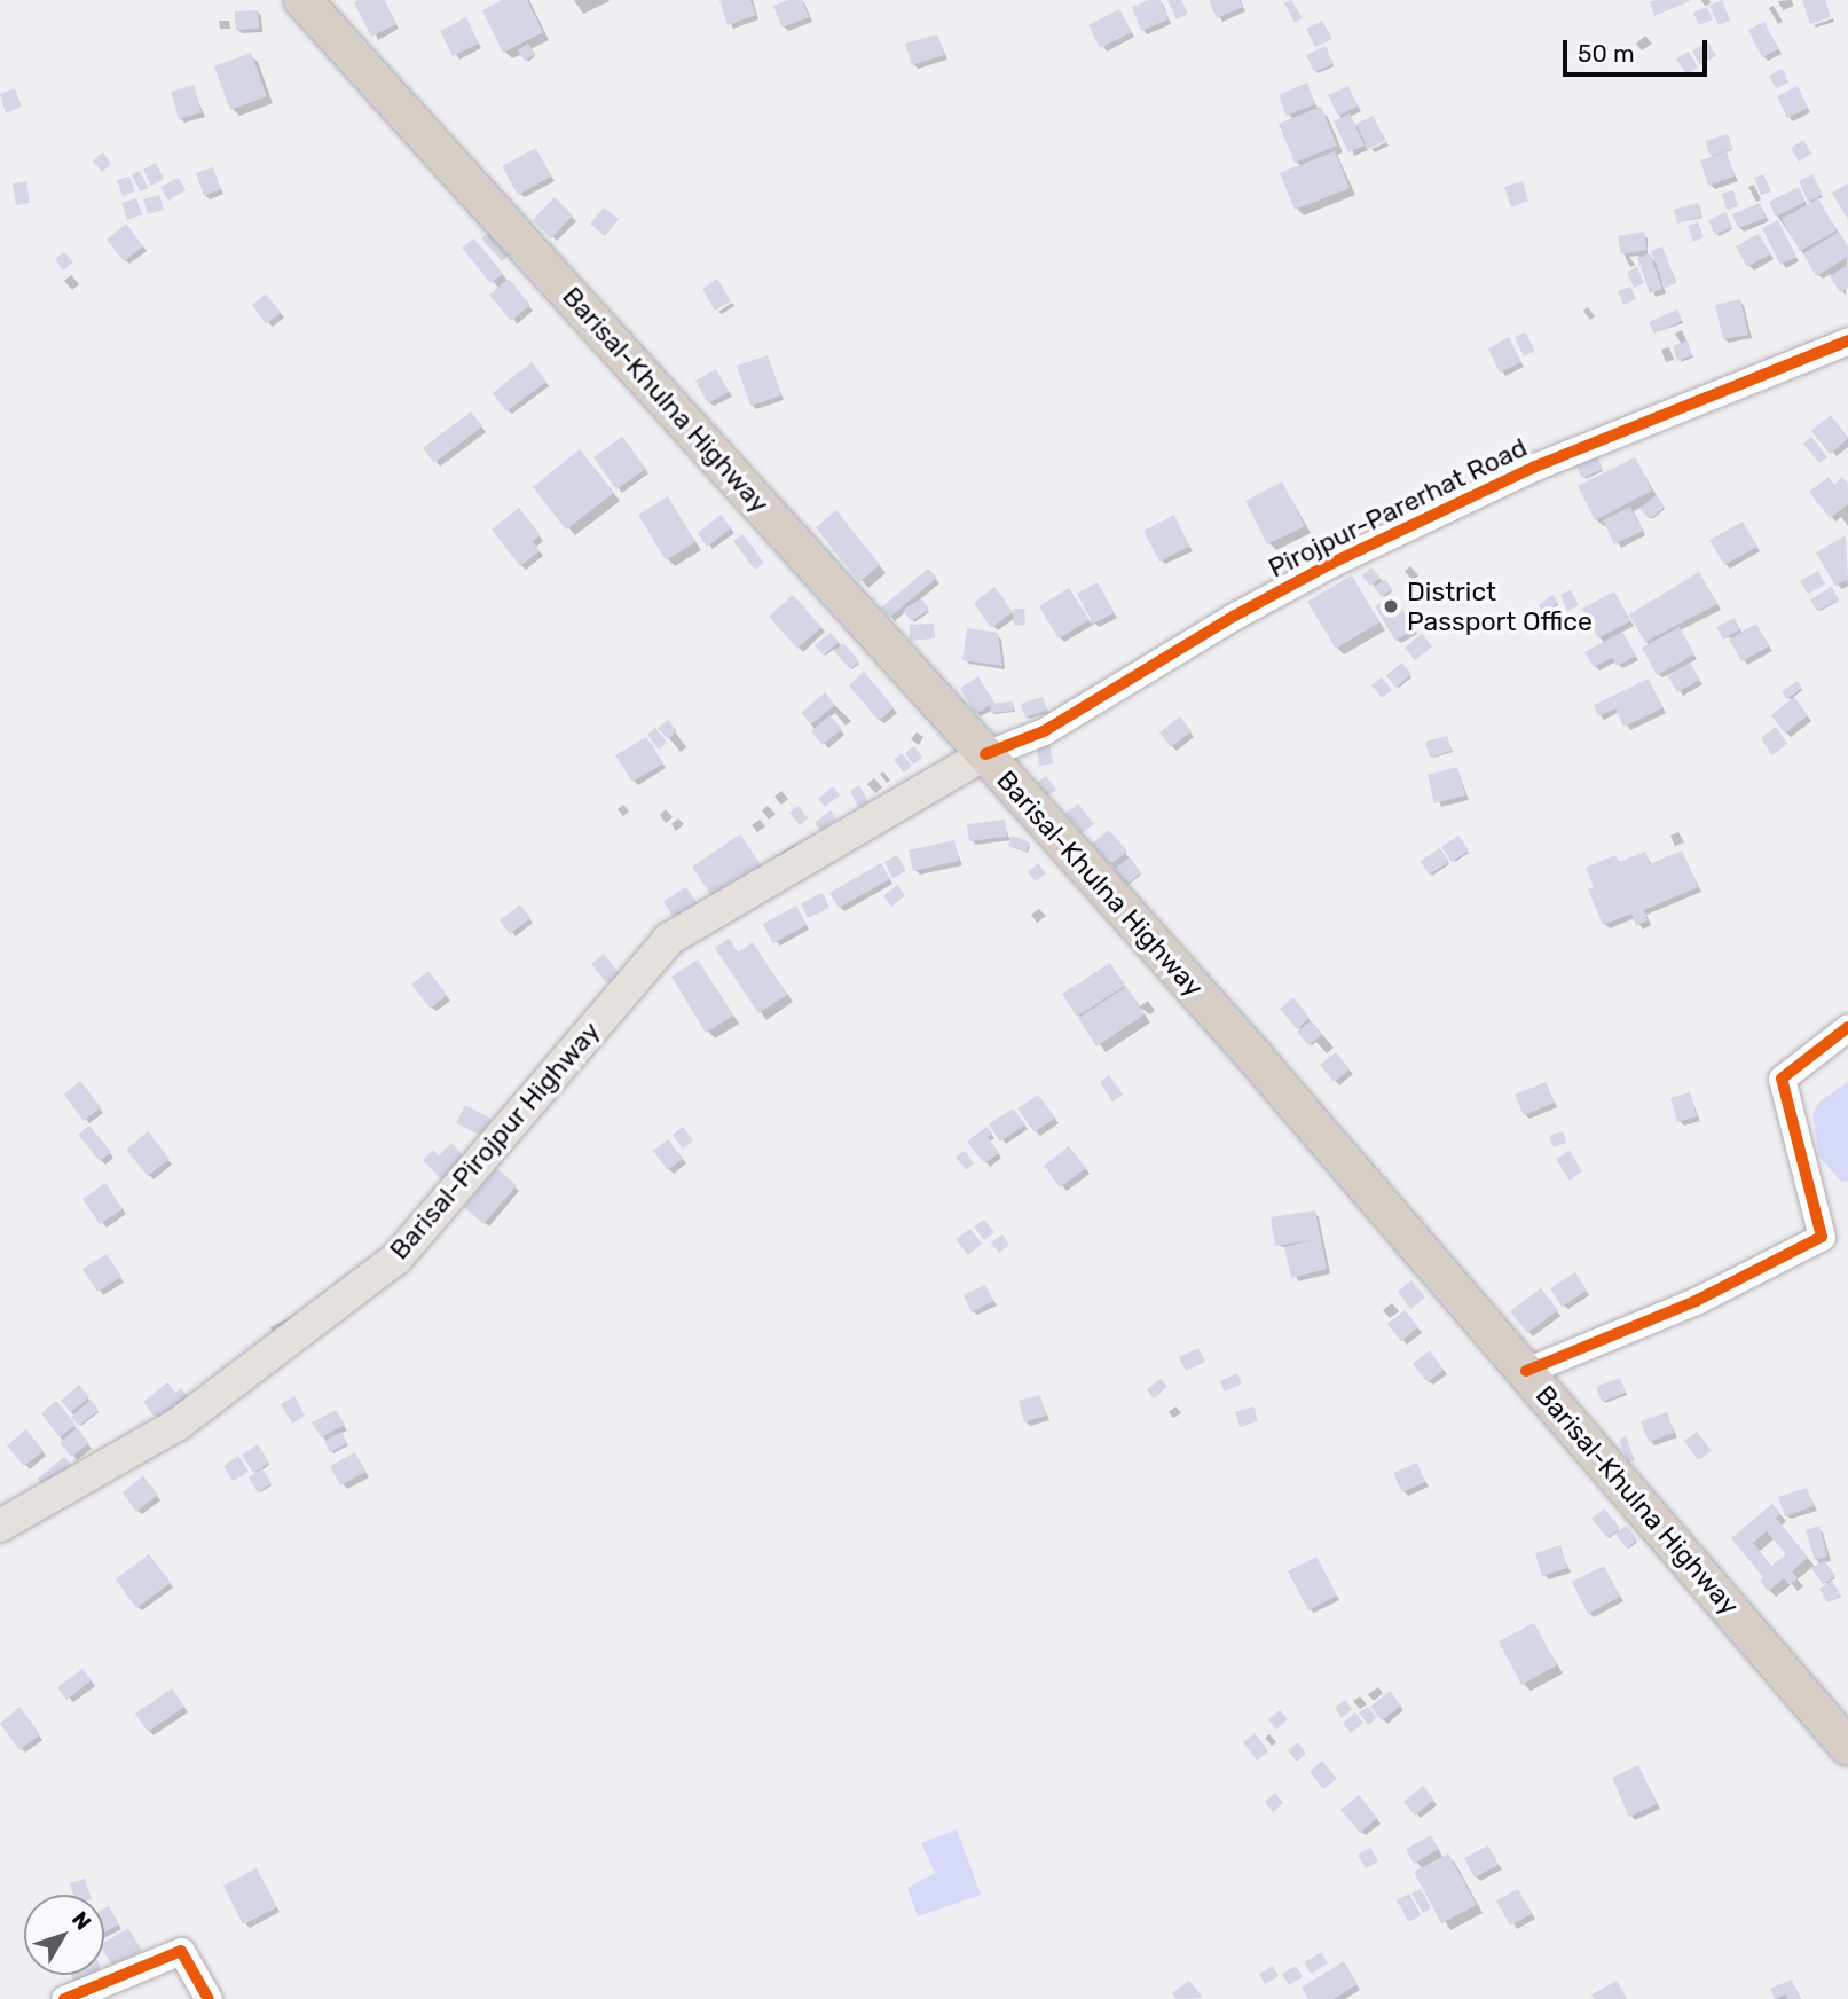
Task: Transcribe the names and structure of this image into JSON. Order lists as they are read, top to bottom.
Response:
{
  "streets": {
    "highway": ["Barisal-Khulna Highway"],
    "main road": ["Barisal-Pirojpur Highway"],
    "street": ["Pirojpur-Parerhat Road"]
  },
  "crossings": [
    ["Barisal-Khulna Highway", "Pirojpur-Parerhat Road"],
    ["Barisal-Khulna Highway", "Barisal-Pirojpur Highway"],
    ["Pirojpur-Parerhat Road", "Barisal-Pirojpur Highway"]
  ],
  "places": ["District Passport Office"],
  "scale_bar": "50 m",
  "north": "top right"
}
